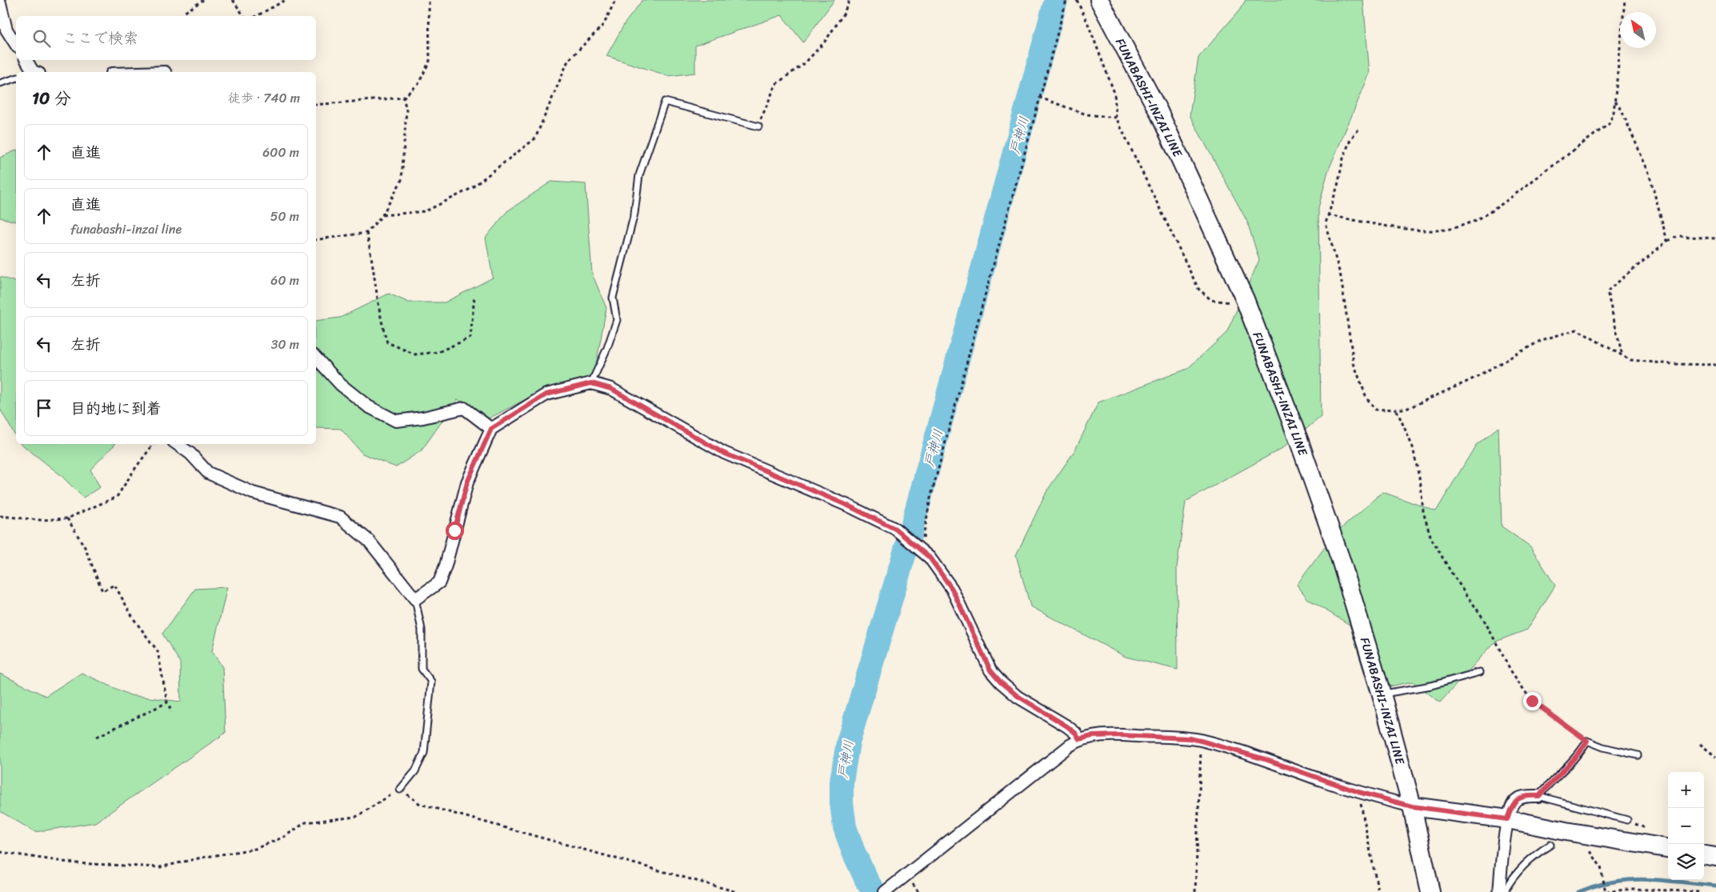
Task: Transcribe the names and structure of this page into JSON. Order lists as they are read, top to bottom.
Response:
{
  "streets": {
    "main road": ["FUNABASHI-INZAI LINE"]
  },
  "water": ["戸神川"],
  "north": "top left",
  "page": {
    "search": "ここで検索",
    "heading": ["10 分", "徒歩 · 740 m"],
    "list": [
      ["直進", "600 m"],
      ["直進", "funabashi-inzai line", "50 m"],
      ["左折", "60 m"],
      ["左折", "30 m"],
      "目的地に到着"
    ],
    "map_buttons": ["+", "−"]
  }
}
